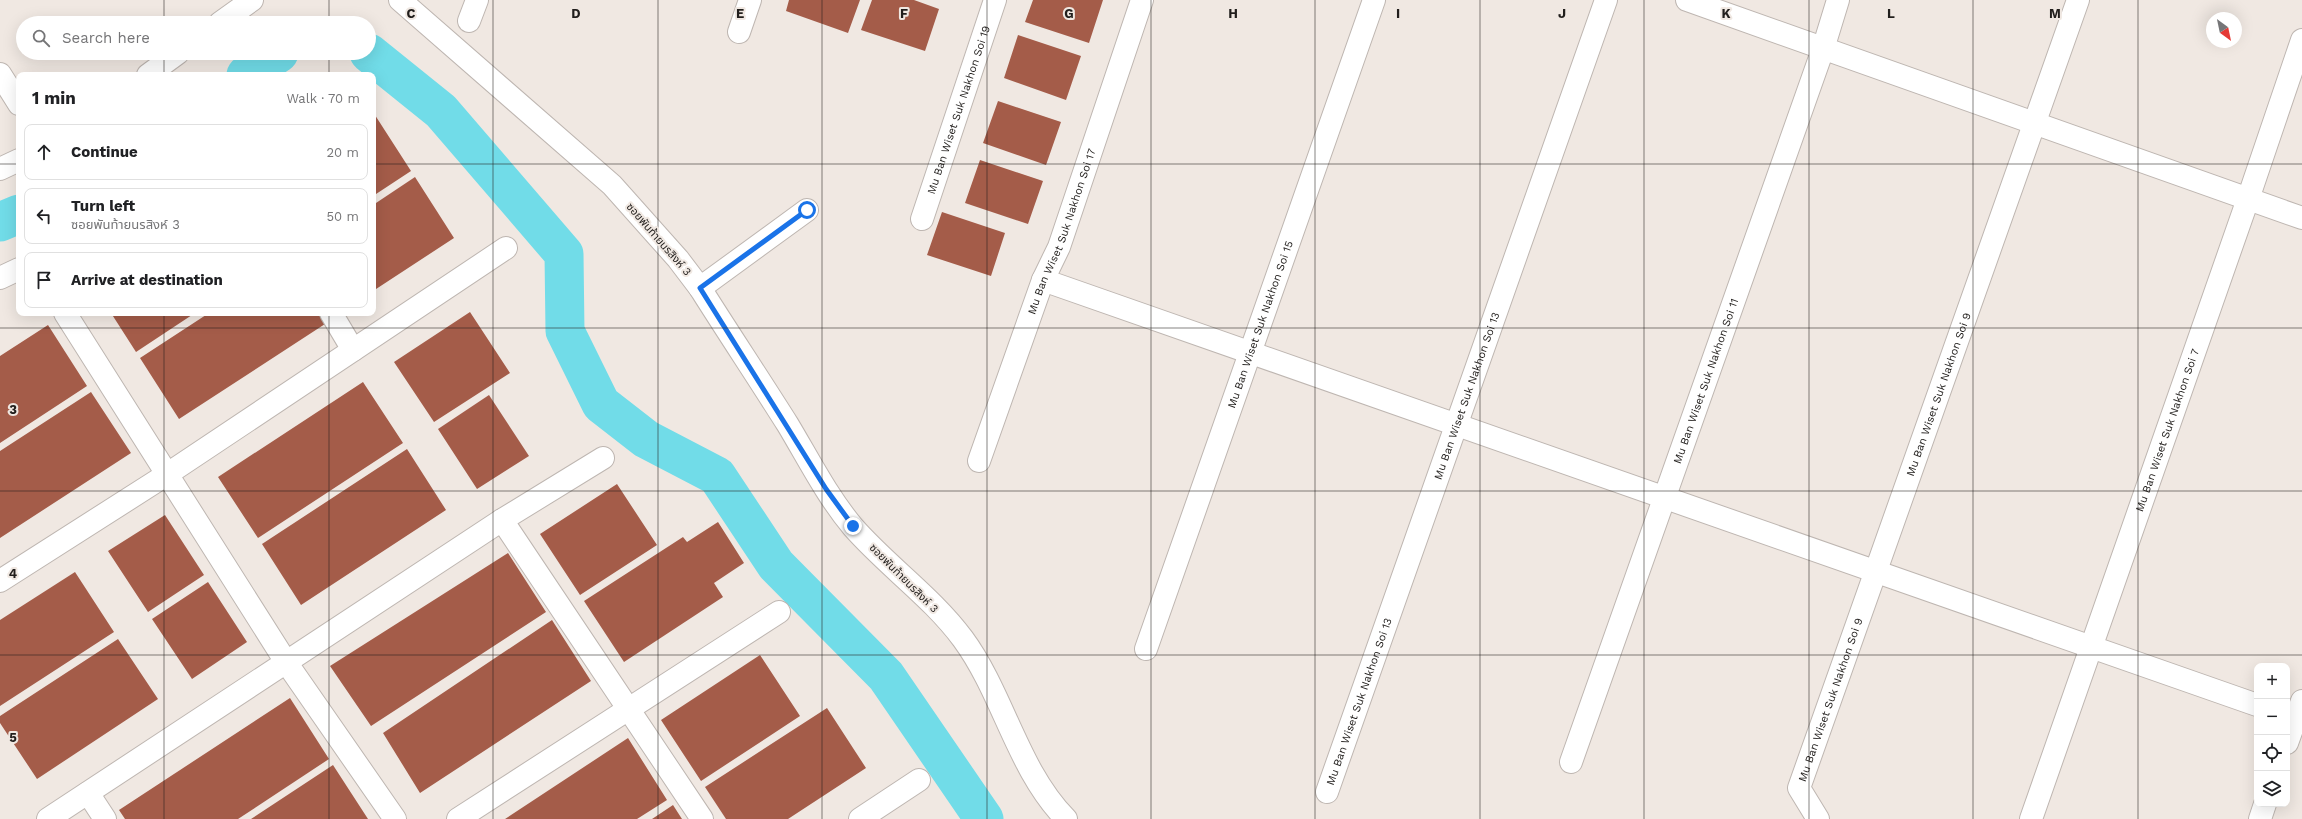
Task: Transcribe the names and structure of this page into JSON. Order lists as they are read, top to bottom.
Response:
{
  "streets": {
    "street": [
      "Mu Ban Wiset Suk Nakhon Soi 19",
      "Mu Ban Wiset Suk Nakhon Soi 17",
      "ซอยพันท้ายนรสิงห์ 3",
      "Mu Ban Wiset Suk Nakhon Soi 15",
      "Mu Ban Wiset Suk Nakhon Soi 11",
      "Mu Ban Wiset Suk Nakhon Soi 9",
      "Mu Ban Wiset Suk Nakhon Soi 13",
      "Mu Ban Wiset Suk Nakhon Soi 7"
    ]
  },
  "north": "bottom right",
  "page": {
    "search": "Search here",
    "heading": ["1 min", "Walk · 70 m"],
    "list": [
      ["Continue", "20 m"],
      ["Turn left", "ซอยพันท้ายนรสิงห์ 3", "50 m"],
      "Arrive at destination"
    ],
    "map_buttons": ["+", "−"]
  },
  "grid": {
    "columns": [
      "C",
      "D",
      "E",
      "F",
      "G",
      "H",
      "I",
      "J",
      "K",
      "L",
      "M"
    ],
    "rows": ["3", "4", "5"]
  }
}
